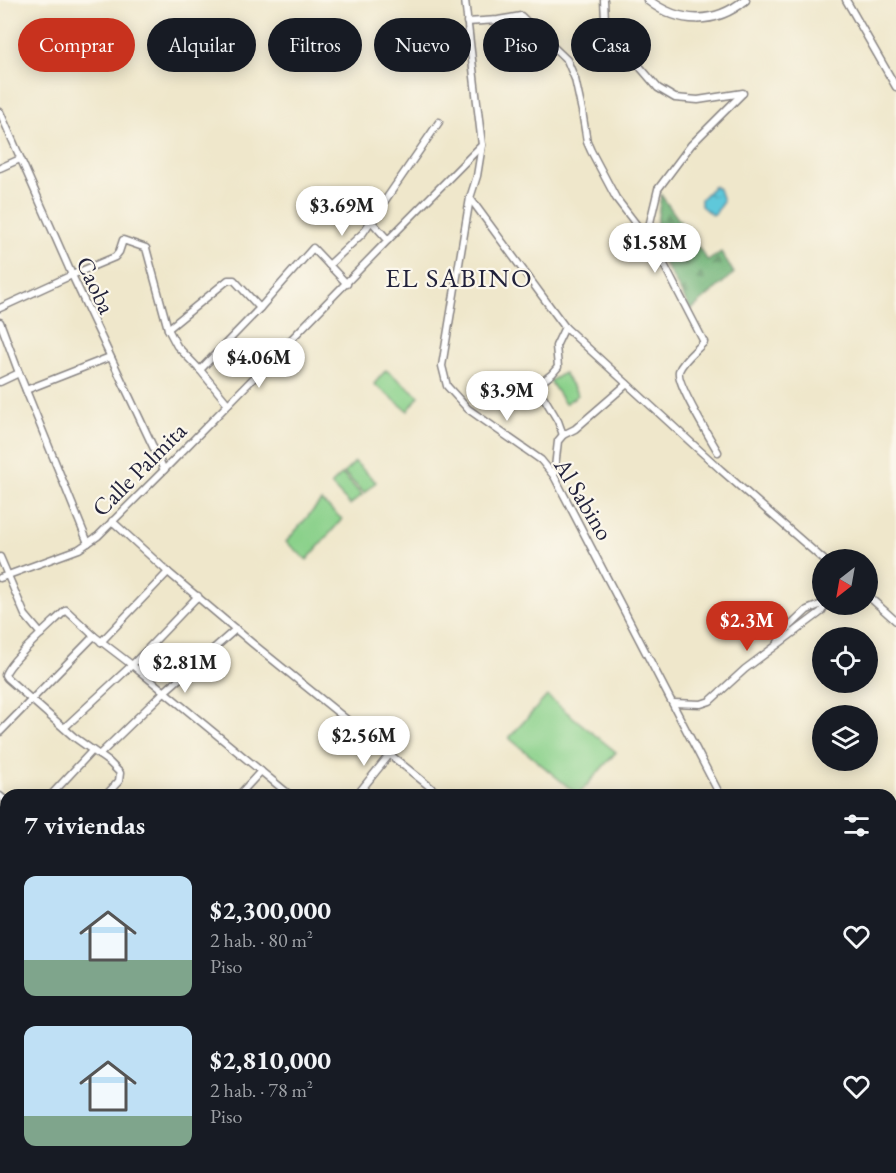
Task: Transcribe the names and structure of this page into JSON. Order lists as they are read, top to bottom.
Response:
{
  "streets": {
    "street": ["Caoba", "Calle Palmita", "Al Sabino"]
  },
  "crossings": [
    ["Caoba", "Calle Palmita"],
    ["Calle Palmita", "Al Sabino"]
  ],
  "districts": ["EL SABINO"],
  "north": "bottom left",
  "page": {
    "chip": [
      "Comprar",
      "Alquilar",
      "Filtros",
      "Nuevo",
      "Piso",
      "Casa"
    ],
    "price": [
      "$3.69M",
      "$1.58M",
      "$4.06M",
      "$3.9M",
      "$2.3M",
      "$2.81M",
      "$2.56M"
    ],
    "heading": "7 viviendas",
    "list": [
      {
        "name": "$2,300,000",
        "note": "2 hab. · 80 m² · Piso"
      },
      {
        "name": "$2,810,000",
        "note": "2 hab. · 78 m² · Piso"
      }
    ]
  }
}
